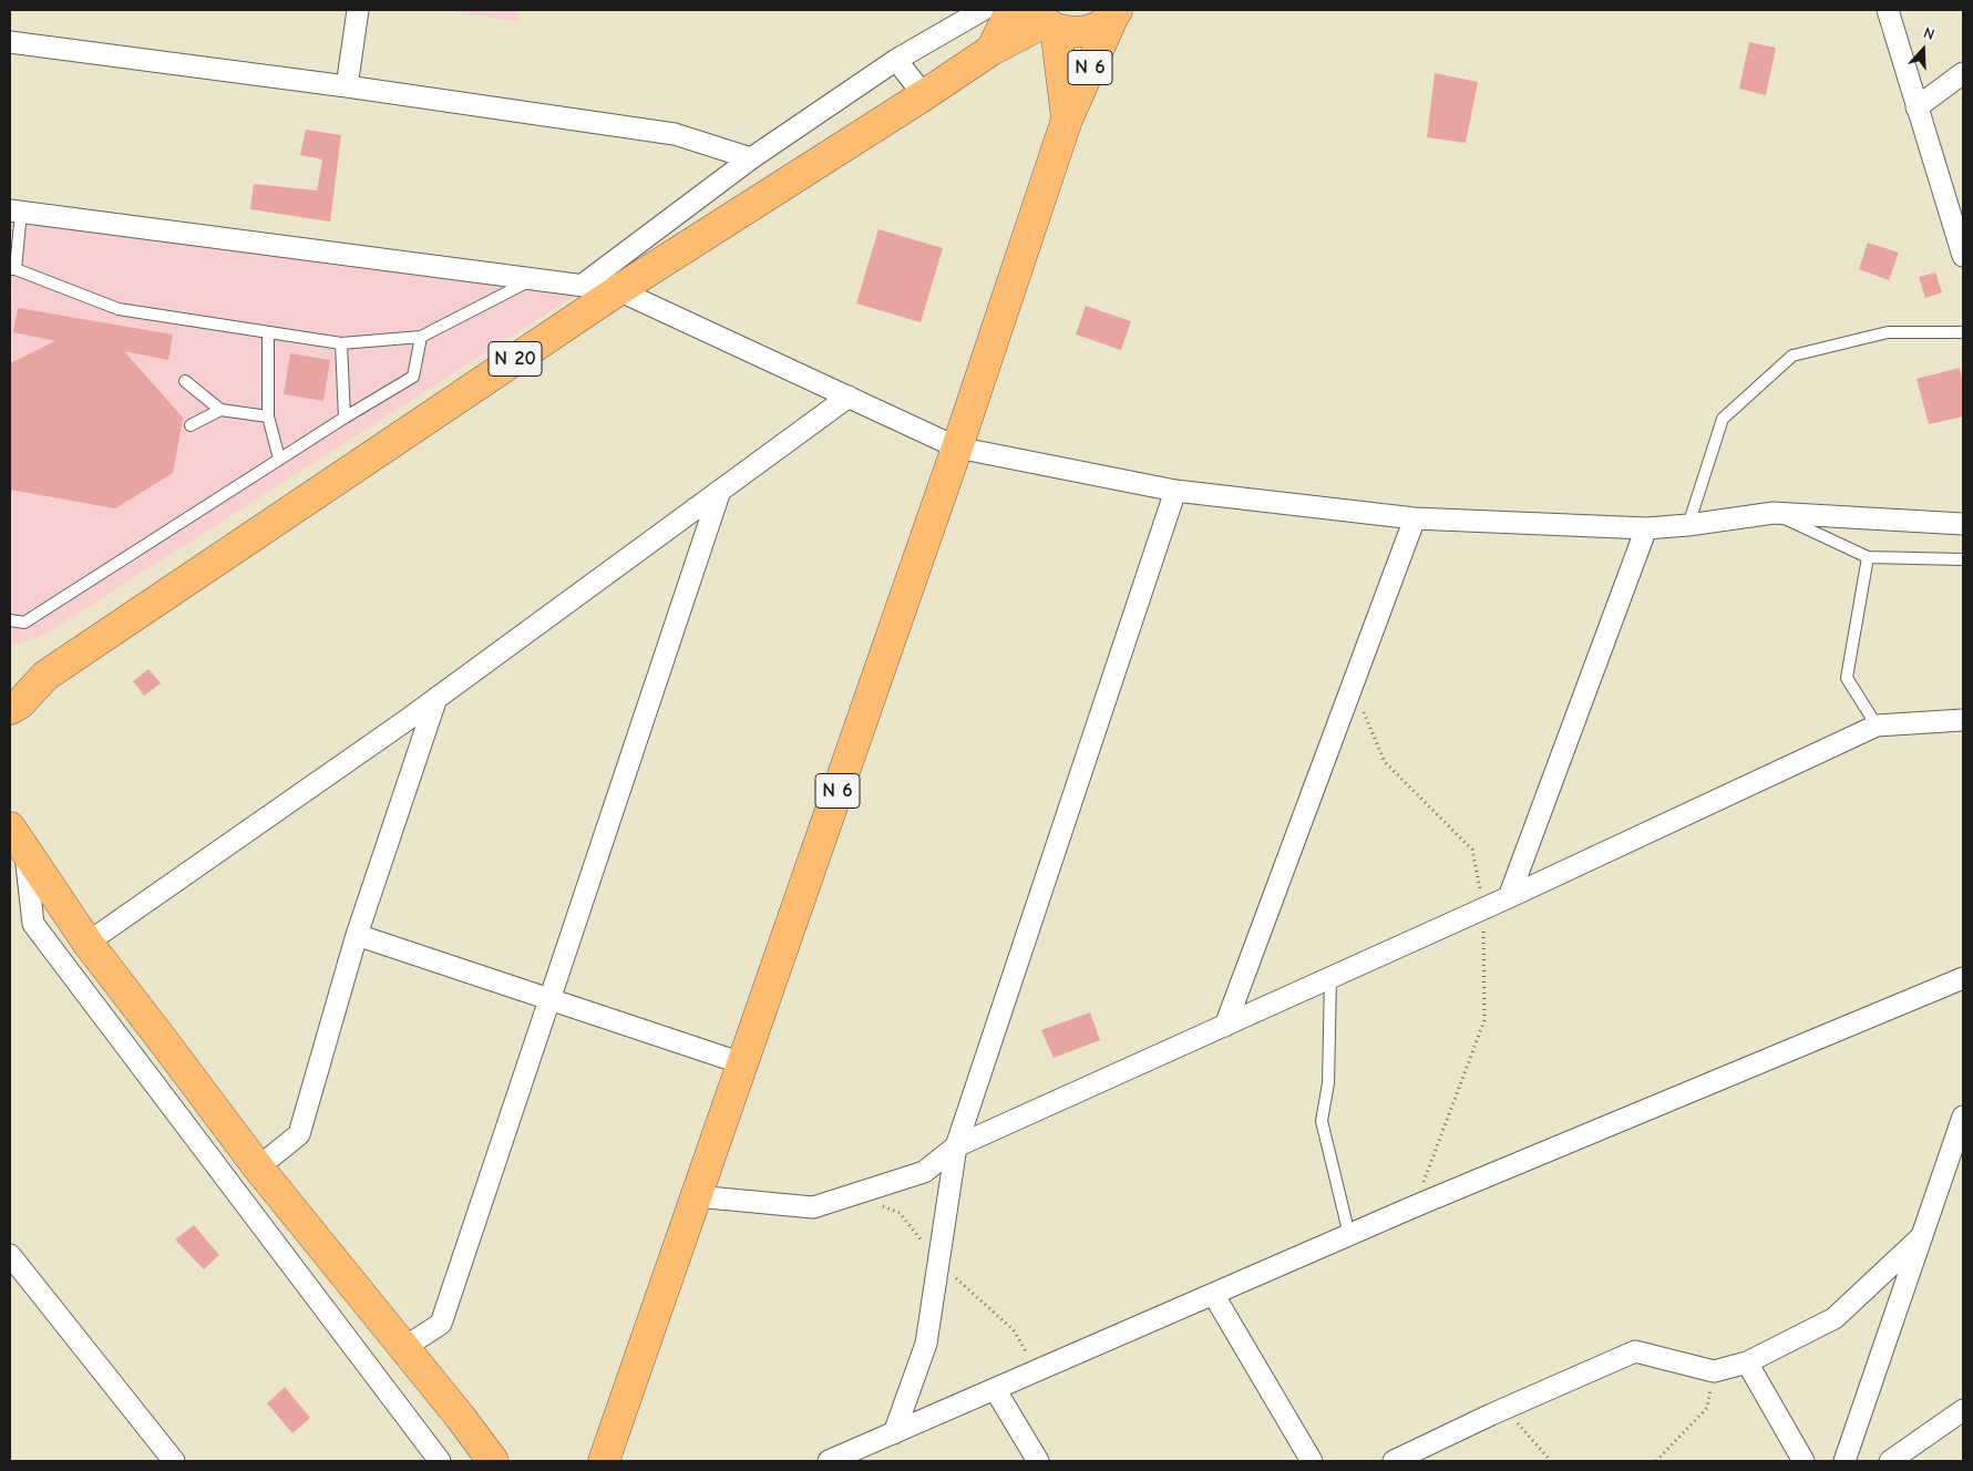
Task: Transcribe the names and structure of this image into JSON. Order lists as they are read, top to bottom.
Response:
{
  "streets": {
    "main road": ["N 6", "N 20"]
  },
  "crossings": [
    ["N 6", "N 20"]
  ],
  "north": "top"
}
